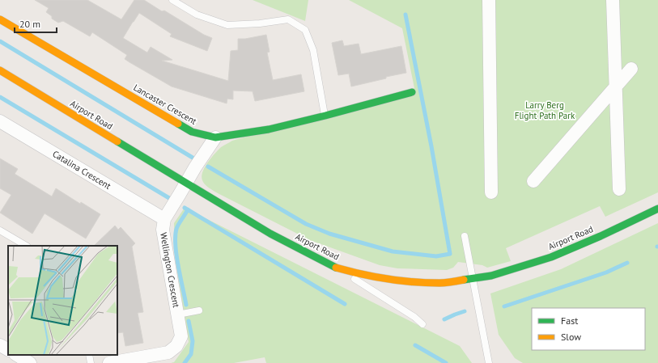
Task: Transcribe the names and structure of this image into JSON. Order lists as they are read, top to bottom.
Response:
{
  "streets": {
    "street": [
      "Lancaster Crescent",
      "Airport Road",
      "Catalina Crescent",
      "Wellington Crescent"
    ]
  },
  "crossings": [
    ["Lancaster Crescent", "Wellington Crescent"],
    ["Airport Road", "Wellington Crescent"],
    ["Catalina Crescent", "Wellington Crescent"]
  ],
  "parks": ["Larry Berg Flight Path Park"],
  "legend": ["Fast", "Slow"],
  "scale_bar": "20 m"
}
